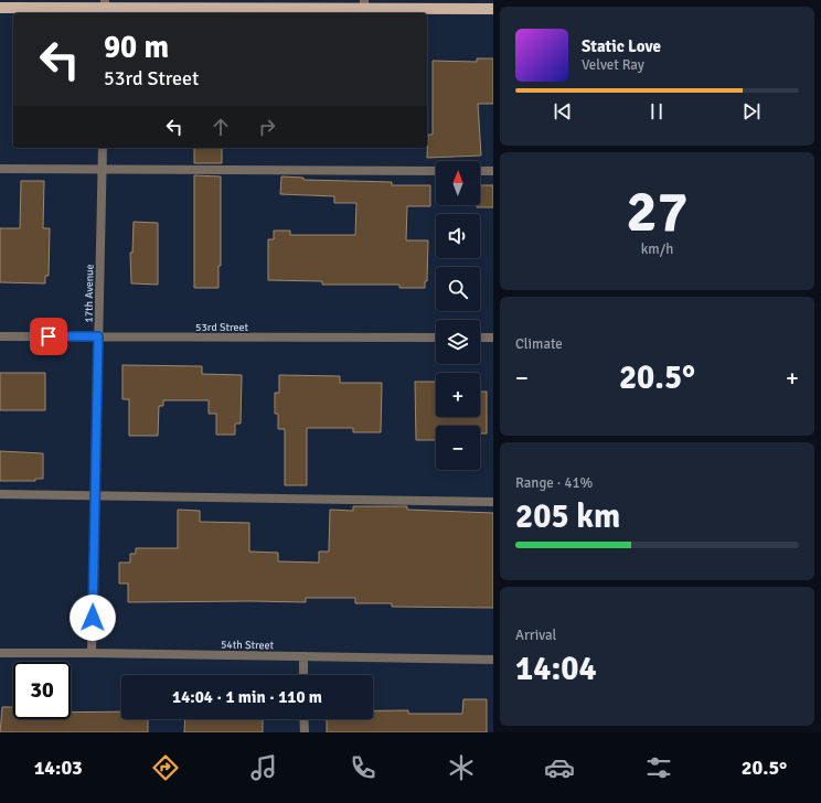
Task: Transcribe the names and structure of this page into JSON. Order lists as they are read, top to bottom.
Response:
{
  "streets": {
    "street": ["17th Avenue", "53rd Street", "54th Street"]
  },
  "crossings": [
    ["17th Avenue", "53rd Street"],
    ["17th Avenue", "54th Street"]
  ],
  "north": "top",
  "page": {
    "turn": ["90 m", "53rd Street"],
    "song": ["Static Love", "Velvet Ray"],
    "tile": [
      ["27", "km/h"],
      "Climate",
      ["Range · 41%", "205 km"],
      ["Arrival", "14:04"]
    ],
    "map_buttons": ["+", "−"],
    "heat": ["−", "20.5°", "+"],
    "limit": "30",
    "trip": "14:04 · 1 min · 110 m",
    "tabs": ["14:03", "20.5°"]
  }
}
